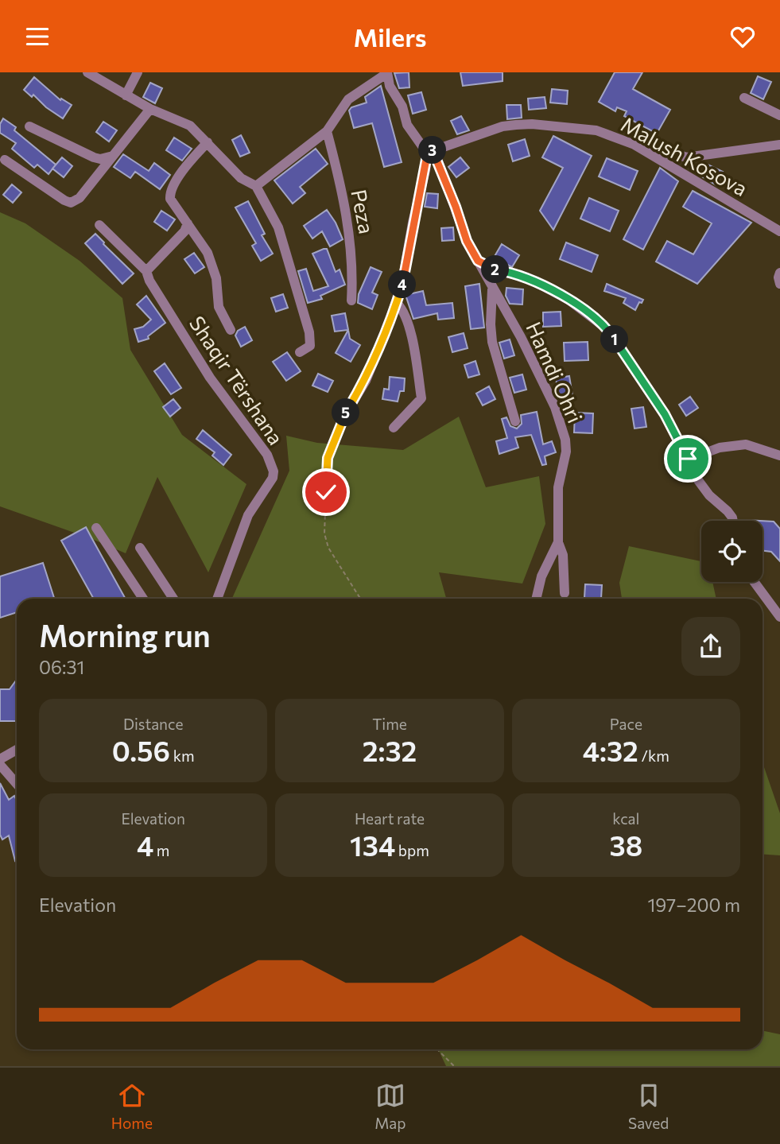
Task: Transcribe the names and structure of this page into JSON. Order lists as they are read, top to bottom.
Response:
{
  "streets": {
    "street": [
      "Malush Kosova",
      "Peza",
      "Hamdi Ohri",
      "Shaqir Tërshana"
    ]
  },
  "crossings": [
    ["Malush Kosova", "Hamdi Ohri"]
  ],
  "page": {
    "header": "Milers",
    "pins": [
      "3",
      "2",
      "4",
      "1",
      "5"
    ],
    "heading": ["Morning run", "06:31"],
    "stats": [
      ["Distance", "0.56 km"],
      ["Time", "2:32"],
      ["Pace", "4:32 /km"],
      ["Elevation", "4 m"],
      ["Heart rate", "134 bpm"],
      ["kcal", "38"]
    ],
    "chart": ["Elevation", "197–200 m"],
    "tabs": ["Home", "Map", "Saved"]
  }
}
